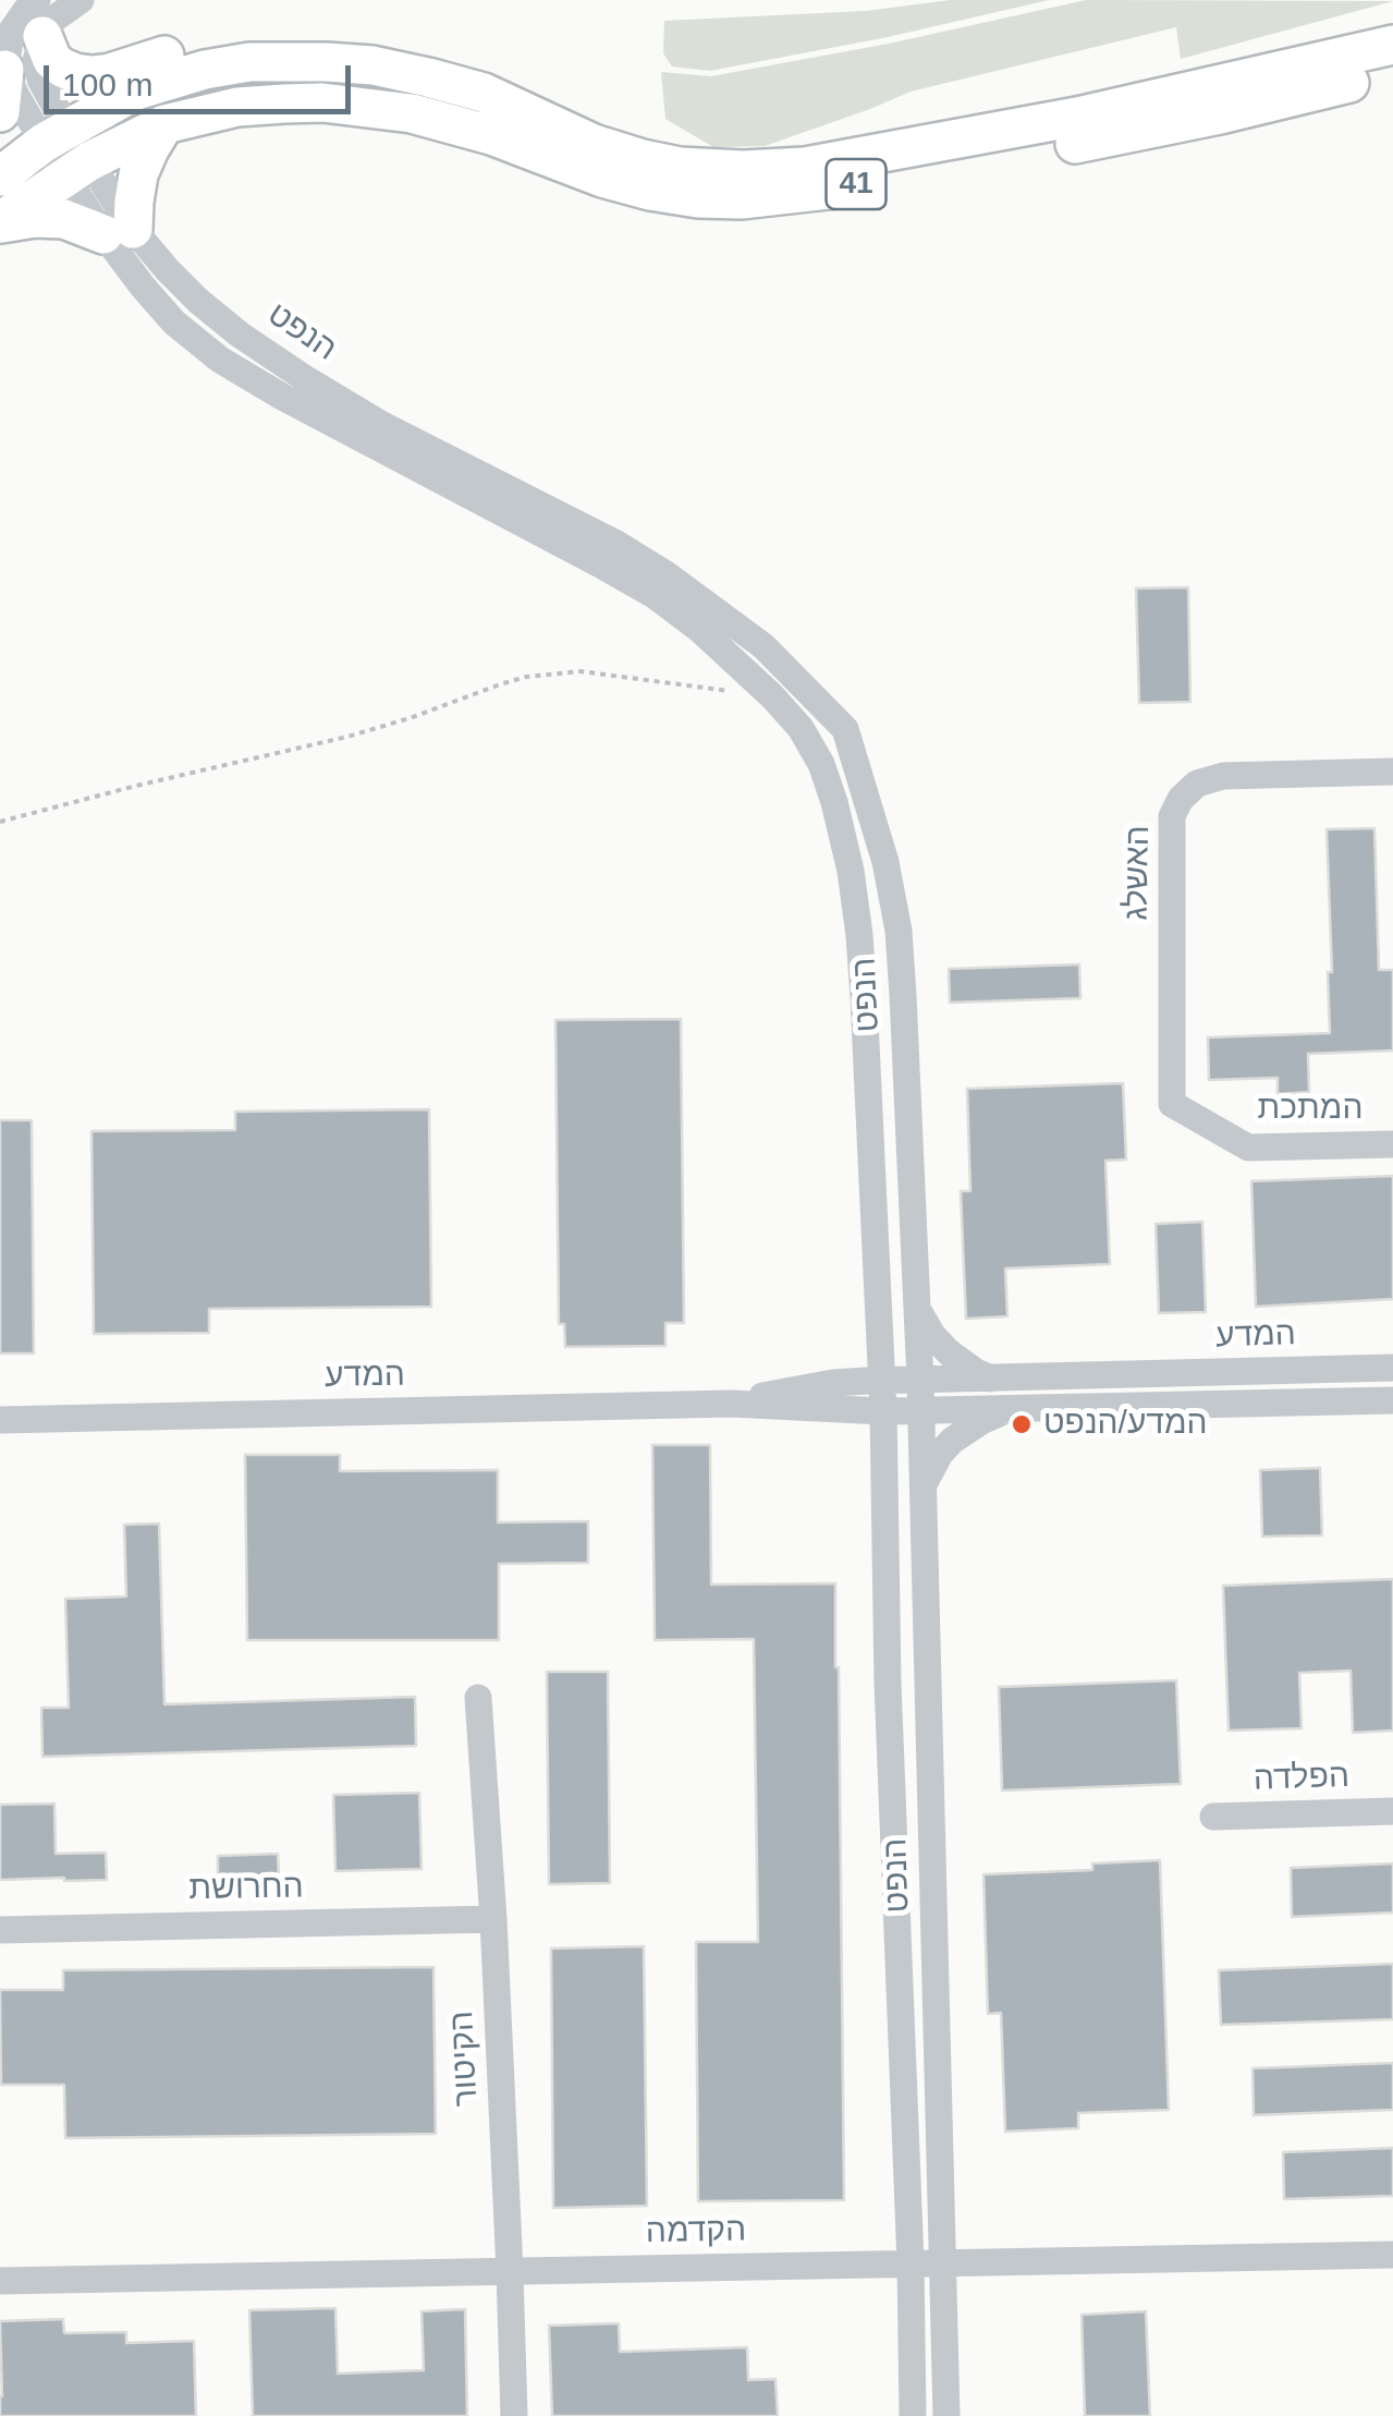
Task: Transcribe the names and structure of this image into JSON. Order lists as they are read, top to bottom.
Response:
{
  "streets": {
    "highway": ["41"],
    "street": [
      "הנפט",
      "האשלג",
      "המתכת",
      "המדע",
      "הפלדה",
      "החרושת",
      "הקיטור",
      "הקדמה"
    ]
  },
  "crossings": [
    ["41", "הנפט"],
    ["הנפט", "המדע"],
    ["הנפט", "הקדמה"],
    ["האשלג", "המתכת"],
    ["החרושת", "הקיטור"],
    ["הקיטור", "הקדמה"]
  ],
  "places": ["המדע/הנפט"],
  "scale_bar": "100 m"
}
